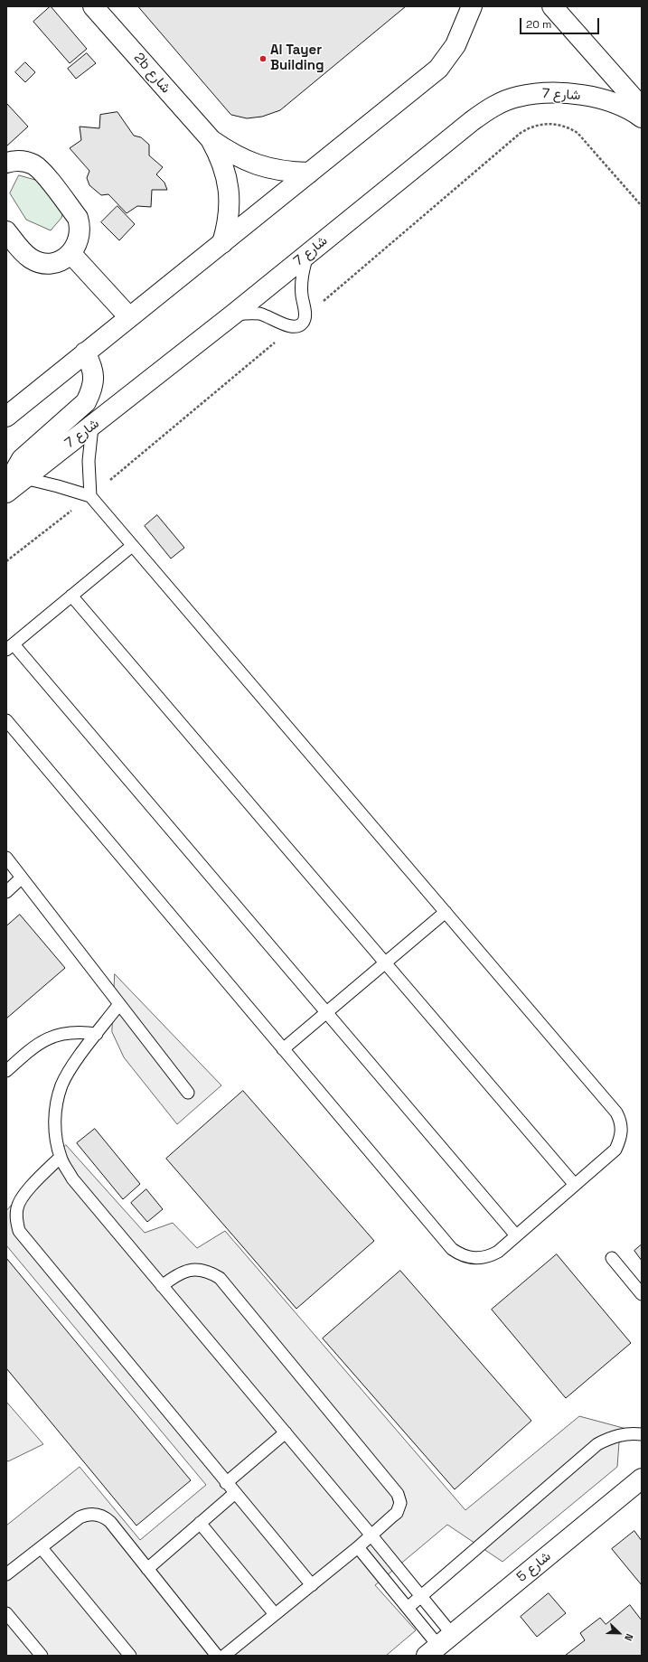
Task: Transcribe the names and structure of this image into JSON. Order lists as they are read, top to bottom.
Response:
{
  "streets": {
    "main road": ["2b شارع", "شارع 7", "شارع 5"]
  },
  "places": ["Al Tayer Building"],
  "scale_bar": "20 m",
  "north": "bottom right"
}
